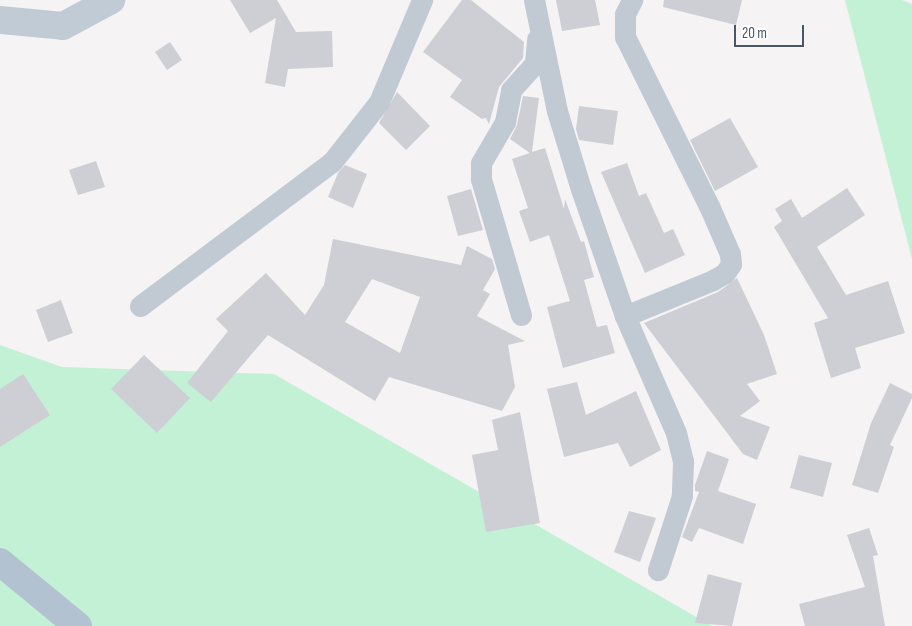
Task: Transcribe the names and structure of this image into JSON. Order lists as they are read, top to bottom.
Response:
{
  "scale_bar": "20 m"
}
